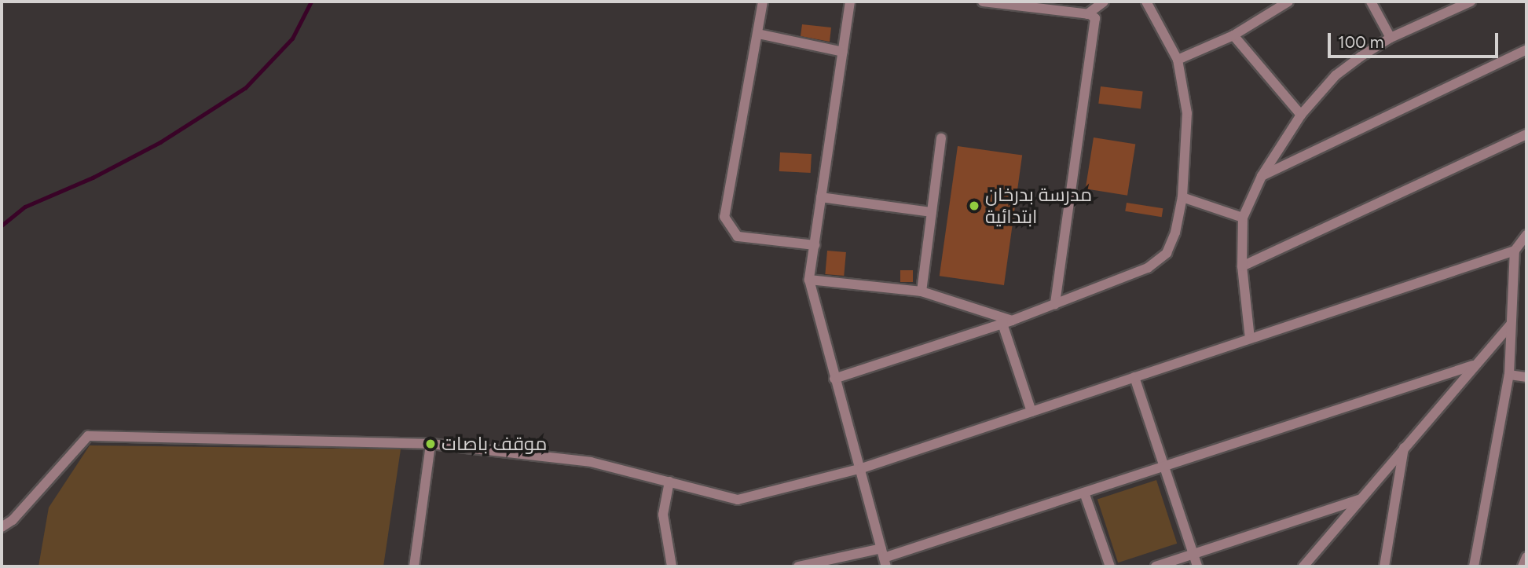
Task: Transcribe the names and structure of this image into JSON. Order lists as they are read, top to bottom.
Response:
{
  "places": ["مدرسة بدرخان ابتدائية", "موقف باصات"],
  "scale_bar": "100 m"
}
